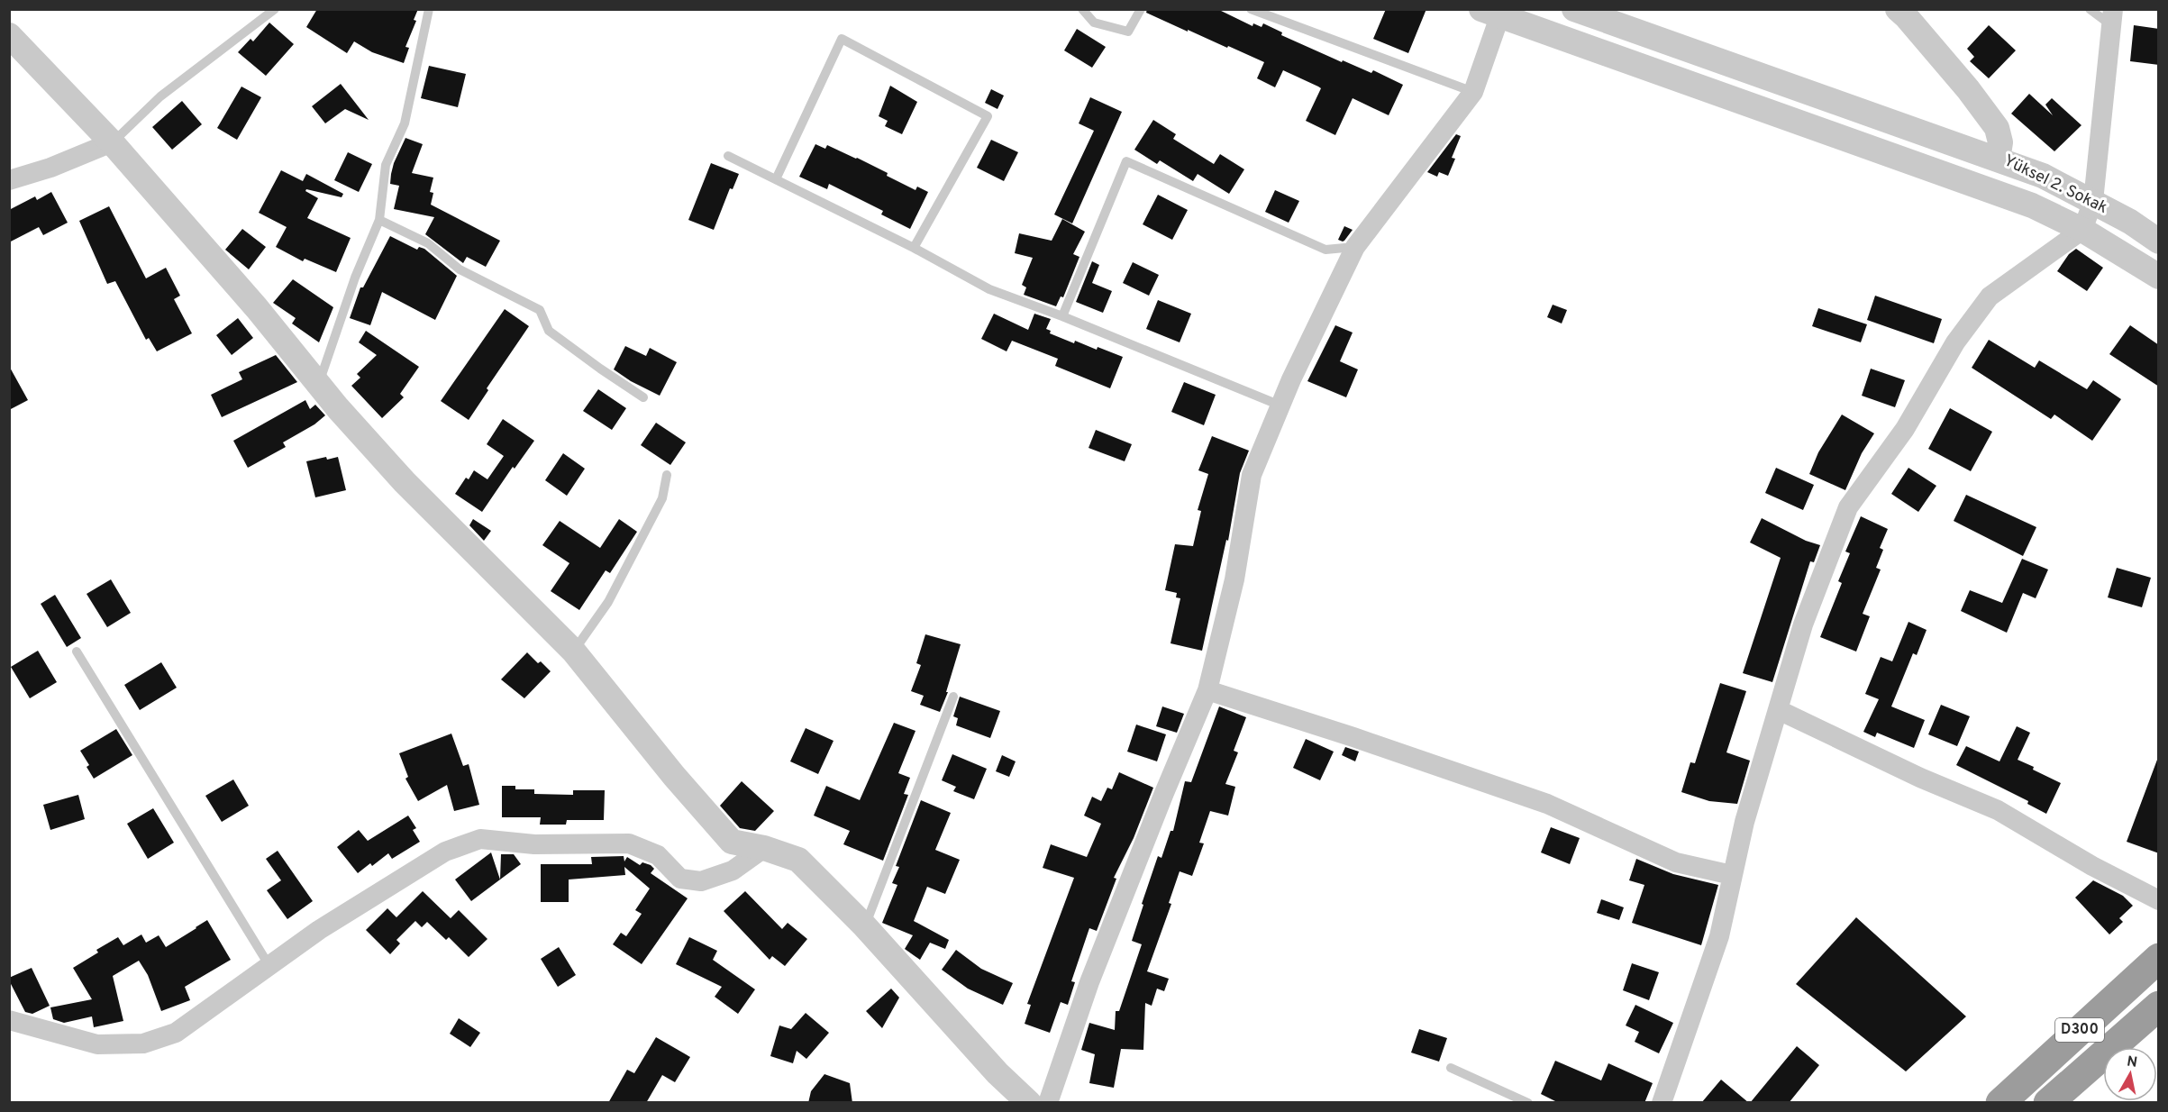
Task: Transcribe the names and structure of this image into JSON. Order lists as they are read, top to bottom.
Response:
{
  "streets": {
    "highway": ["D300"],
    "street": ["Yüksel 2. Sokak"]
  },
  "north": "top"
}
